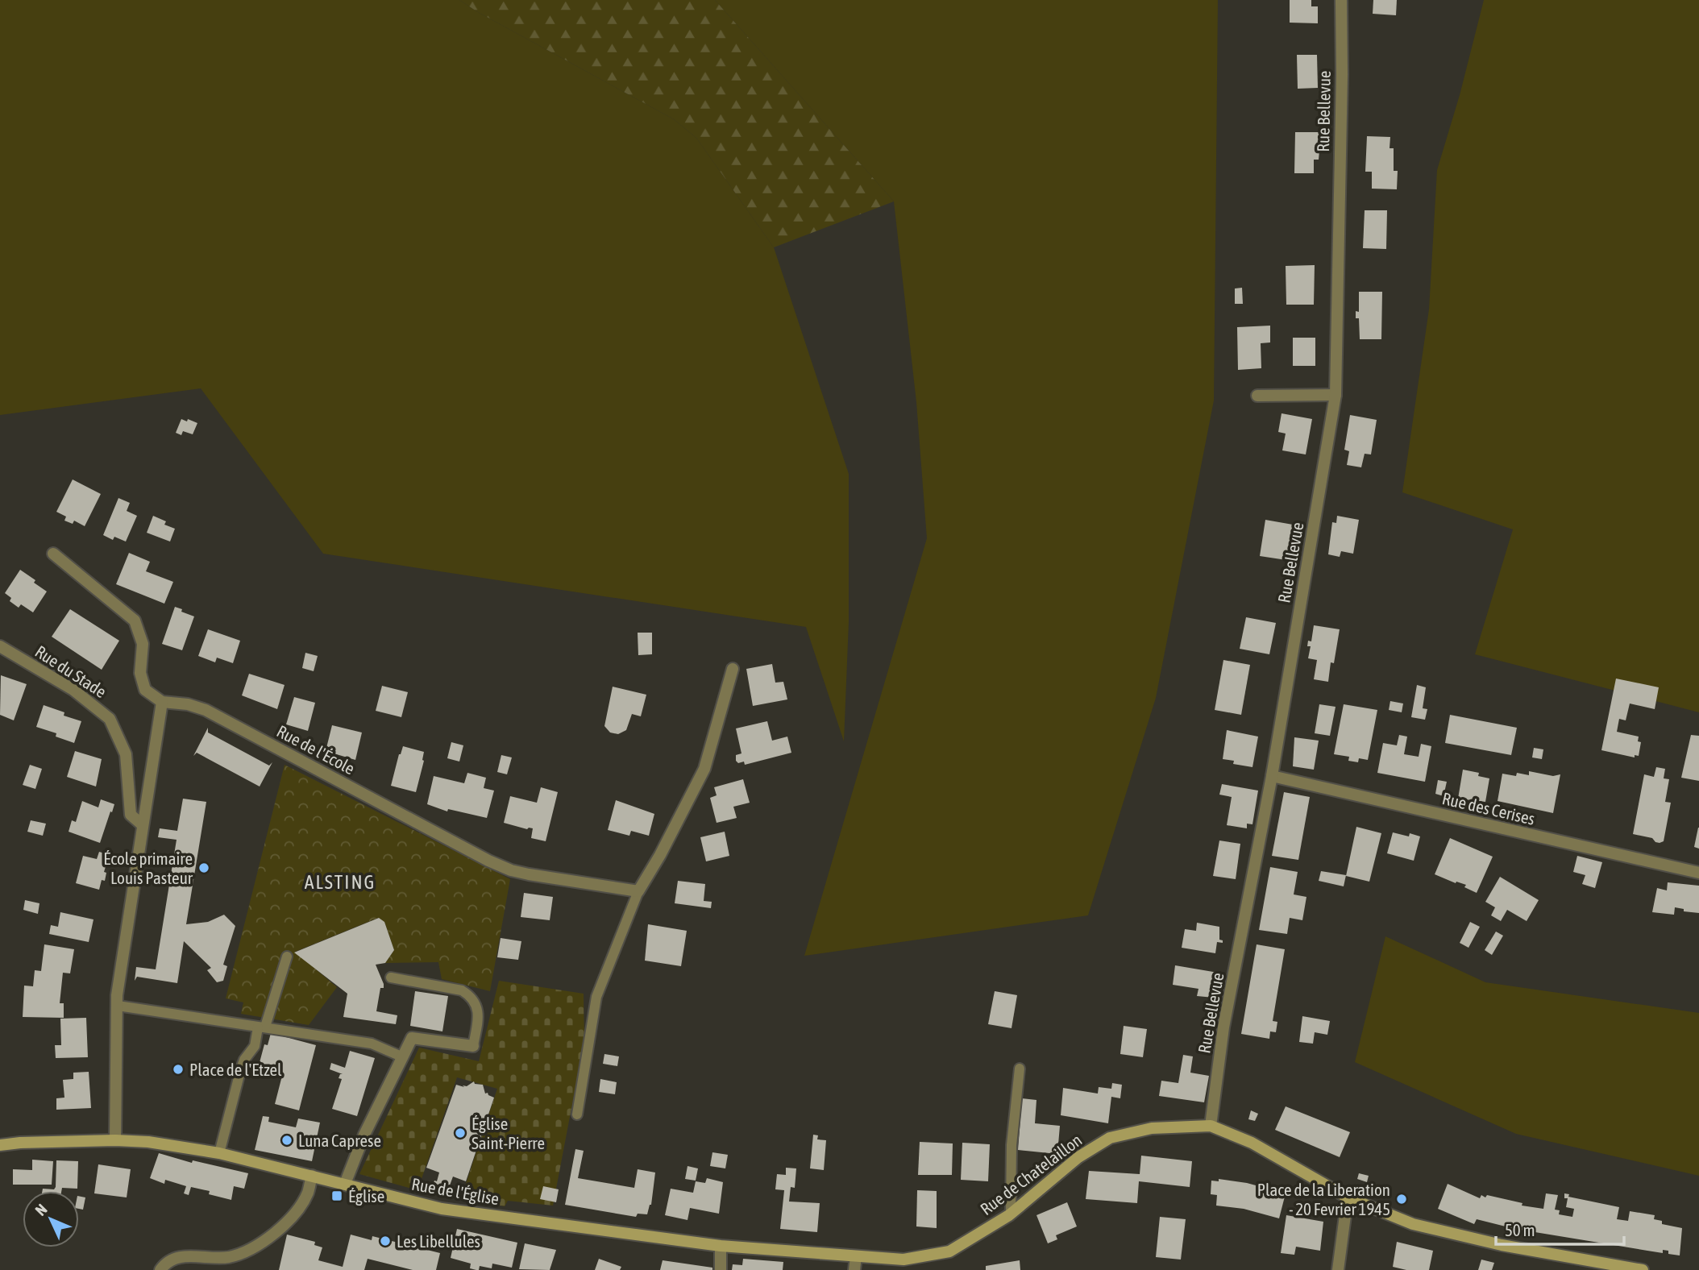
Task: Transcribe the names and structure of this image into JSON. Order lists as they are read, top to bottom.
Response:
{
  "streets": {
    "main road": ["Rue de Chatelaillon", "Rue de l'Église"],
    "street": [
      "Rue Bellevue",
      "Rue du Stade",
      "Rue de l'École",
      "Rue des Cerises"
    ]
  },
  "crossings": [
    ["Rue Bellevue", "Rue des Cerises"],
    ["Rue Bellevue", "Rue de Chatelaillon"],
    ["Rue de Chatelaillon", "Rue de l'Église"]
  ],
  "districts": ["ALSTING"],
  "places": {
    "other": [
      "École primaire Louis Pasteur",
      "Place de l'Etzel",
      "Église Saint-Pierre",
      "Luna Caprese",
      "Place de la Liberation - 20 Fevrier 1945",
      "Les Libellules"
    ],
    "transit": ["Église"]
  },
  "scale_bar": "50 m",
  "north": "top left"
}
